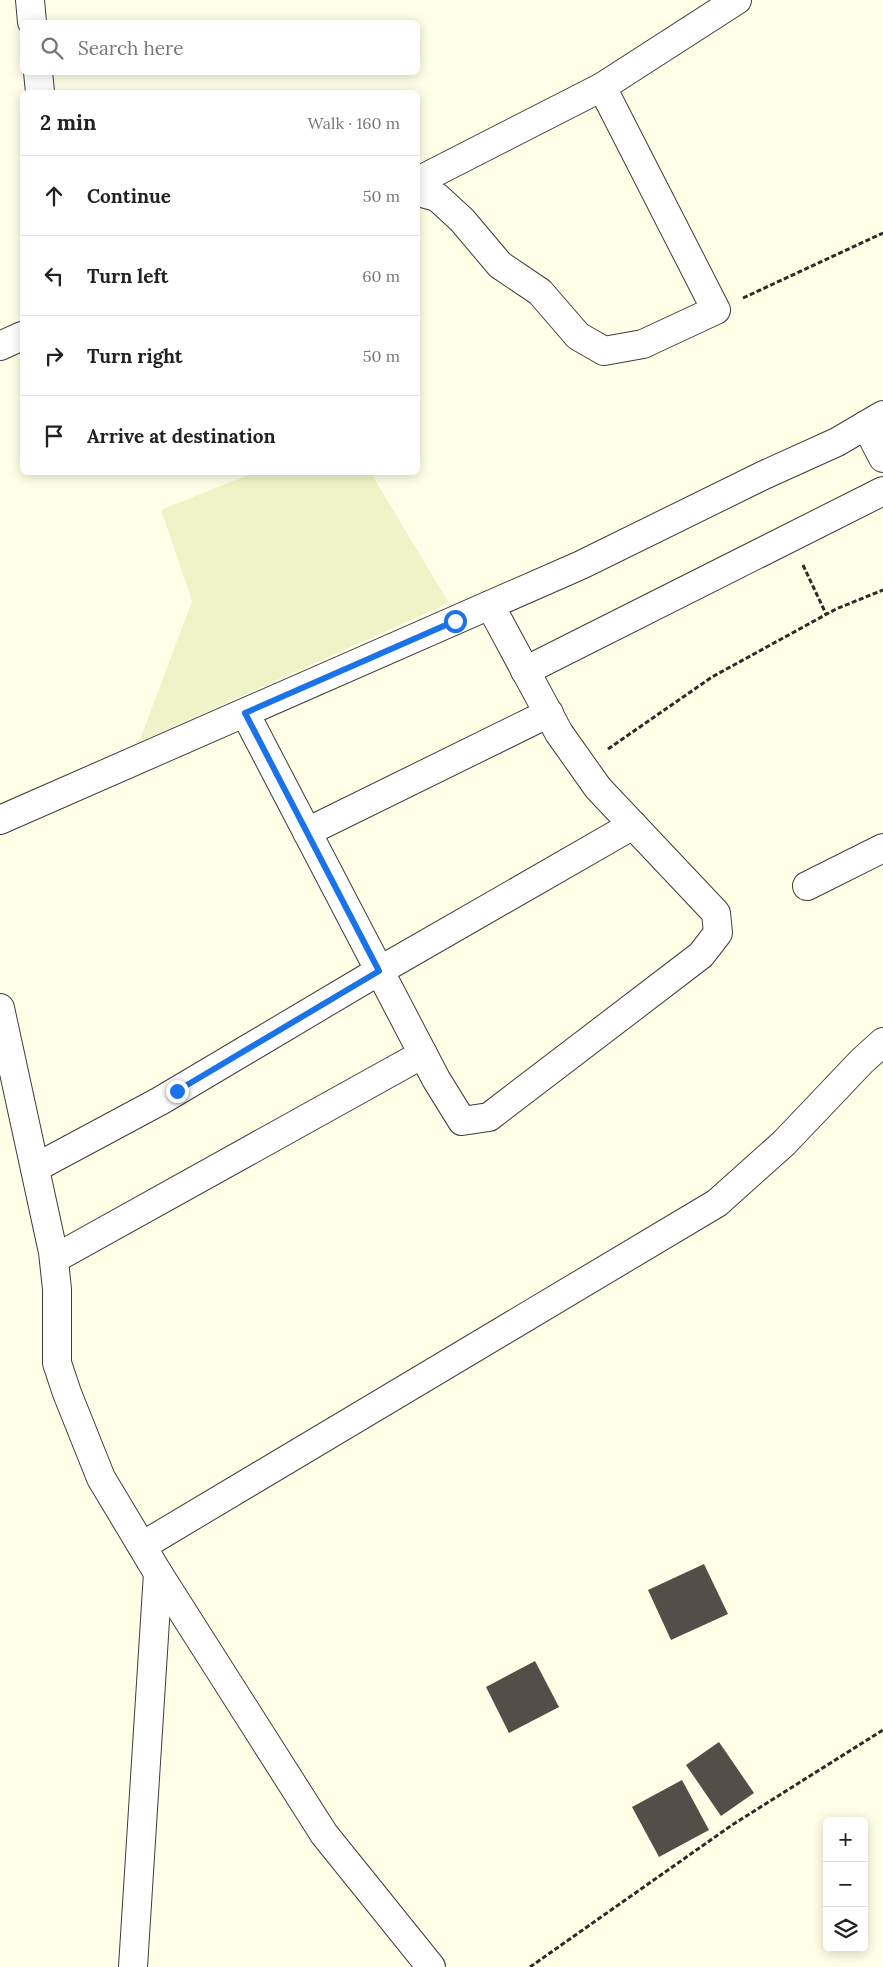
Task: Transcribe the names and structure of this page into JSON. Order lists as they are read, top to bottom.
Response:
{
  "page": {
    "search": "Search here",
    "heading": ["2 min", "Walk · 160 m"],
    "list": [
      ["Continue", "50 m"],
      ["Turn left", "60 m"],
      ["Turn right", "50 m"],
      "Arrive at destination"
    ],
    "map_buttons": ["+", "−"]
  }
}
